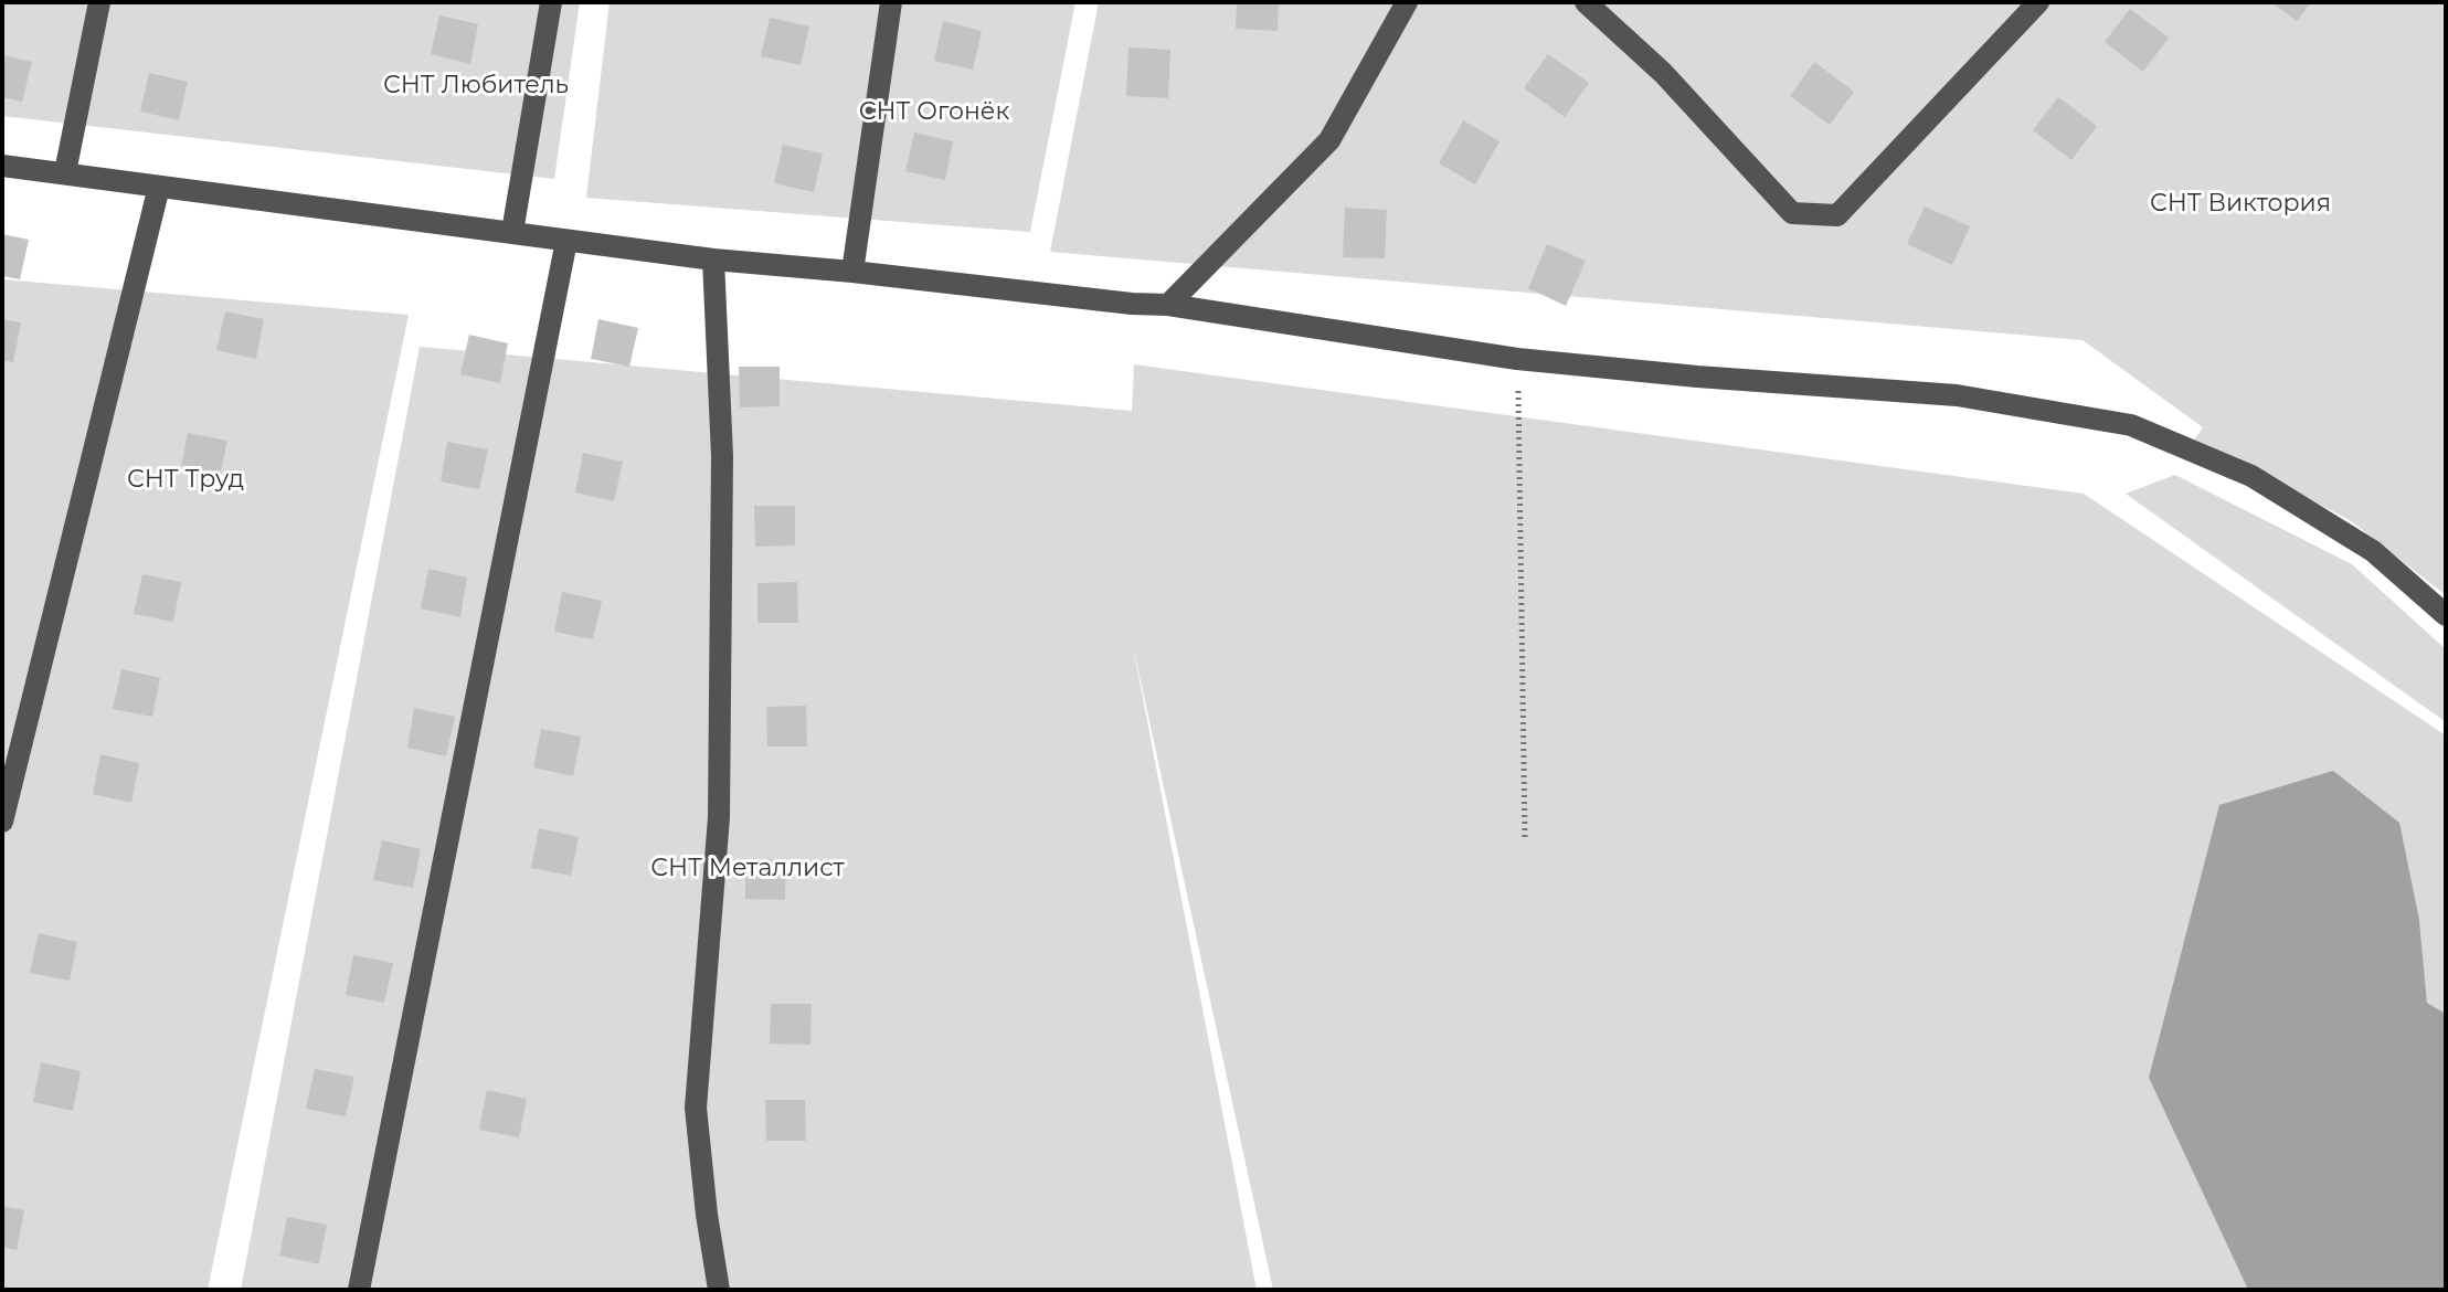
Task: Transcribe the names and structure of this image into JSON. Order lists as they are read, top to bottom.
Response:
{
  "parks": [
    "СНТ Любитель",
    "СНТ Огонёк",
    "СНТ Виктория",
    "СНТ Труд",
    "СНТ Металлист"
  ]
}
